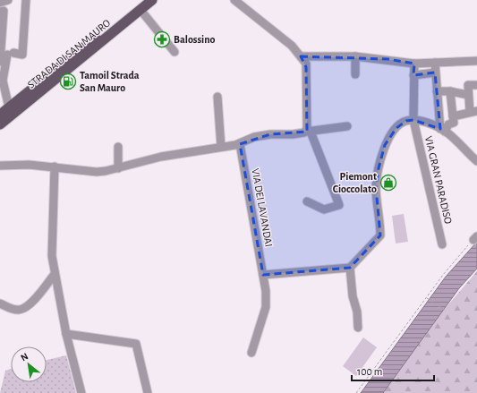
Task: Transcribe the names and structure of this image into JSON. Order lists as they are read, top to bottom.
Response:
{
  "streets": {
    "main road": ["STRADA DI SAN MAURO"],
    "street": ["VIA GRAN PARADISO", "VIA DEI LAVANDAI"]
  },
  "places": {
    "pharmacy": ["Balossino"],
    "fuel station": ["Tamoil Strada San Mauro"],
    "shop": ["Piemont Cioccolato"]
  },
  "scale_bar": "100 m",
  "north": "top left"
}
